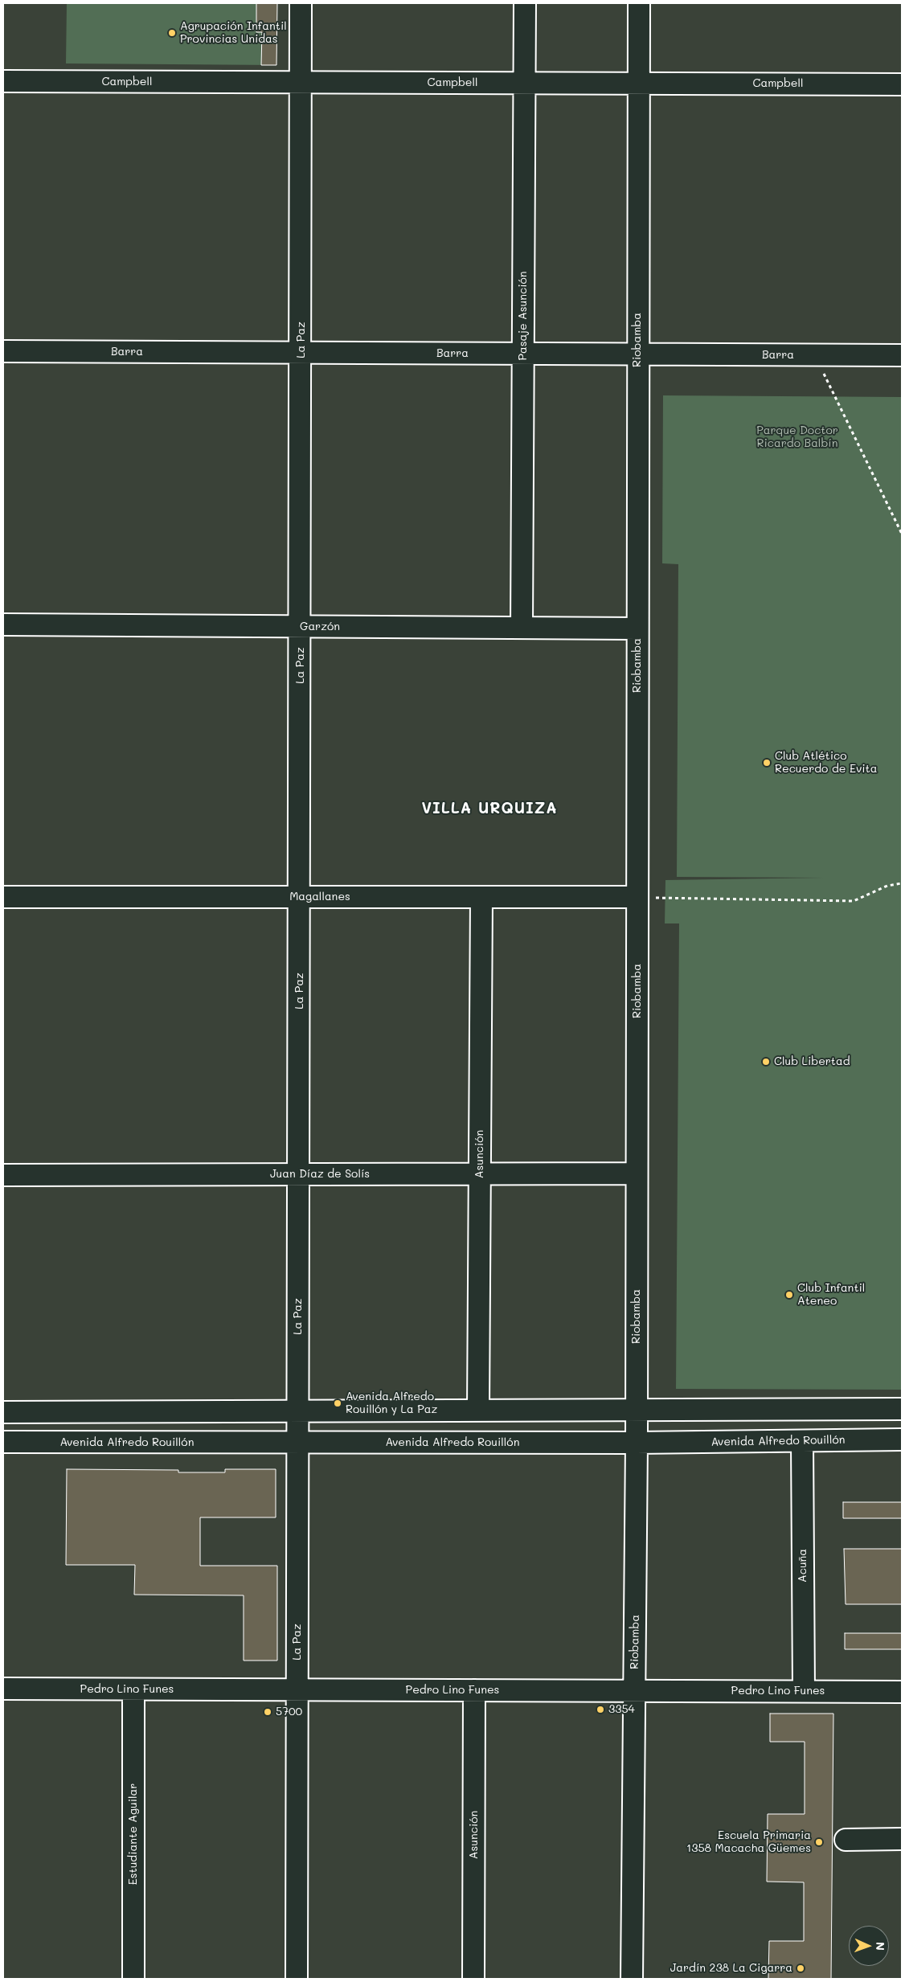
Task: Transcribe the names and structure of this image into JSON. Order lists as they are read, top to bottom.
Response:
{
  "streets": {
    "street": [
      "Campbell",
      "Pasaje Asunción",
      "La Paz",
      "Riobamba",
      "Barra",
      "Garzón",
      "Magallanes",
      "Asunción",
      "Juan Díaz de Solís",
      "Avenida Alfredo Rouillón",
      "Acuña",
      "Pedro Lino Funes",
      "Estudiante Aguilar"
    ]
  },
  "crossings": [
    ["Campbell", "Pasaje Asunción"],
    ["Campbell", "La Paz"],
    ["Campbell", "Riobamba"],
    ["Pasaje Asunción", "Barra"],
    ["Pasaje Asunción", "Garzón"],
    ["La Paz", "Barra"],
    ["La Paz", "Garzón"],
    ["La Paz", "Magallanes"],
    ["La Paz", "Juan Díaz de Solís"],
    ["La Paz", "Avenida Alfredo Rouillón"],
    ["La Paz", "Pedro Lino Funes"],
    ["Riobamba", "Barra"],
    ["Riobamba", "Garzón"],
    ["Riobamba", "Magallanes"],
    ["Riobamba", "Juan Díaz de Solís"],
    ["Riobamba", "Avenida Alfredo Rouillón"],
    ["Riobamba", "Pedro Lino Funes"],
    ["Magallanes", "Asunción"],
    ["Asunción", "Juan Díaz de Solís"],
    ["Asunción", "Avenida Alfredo Rouillón"],
    ["Asunción", "Pedro Lino Funes"],
    ["Avenida Alfredo Rouillón", "Acuña"],
    ["Acuña", "Pedro Lino Funes"],
    ["Pedro Lino Funes", "Estudiante Aguilar"]
  ],
  "districts": ["VILLA URQUIZA"],
  "parks": ["Parque Doctor Ricardo Balbín"],
  "places": [
    "Agrupación Infantil Provincias Unidas",
    "Club Atlético Recuerdo de Evita",
    "Club Libertad",
    "Club Infantil Ateneo",
    "Avenida Alfredo Rouillón y La Paz",
    "3354",
    "5700",
    "Escuela Primaria 1358 Macacha Güemes",
    "Jardín 238 La Cigarra"
  ],
  "north": "right"
}
